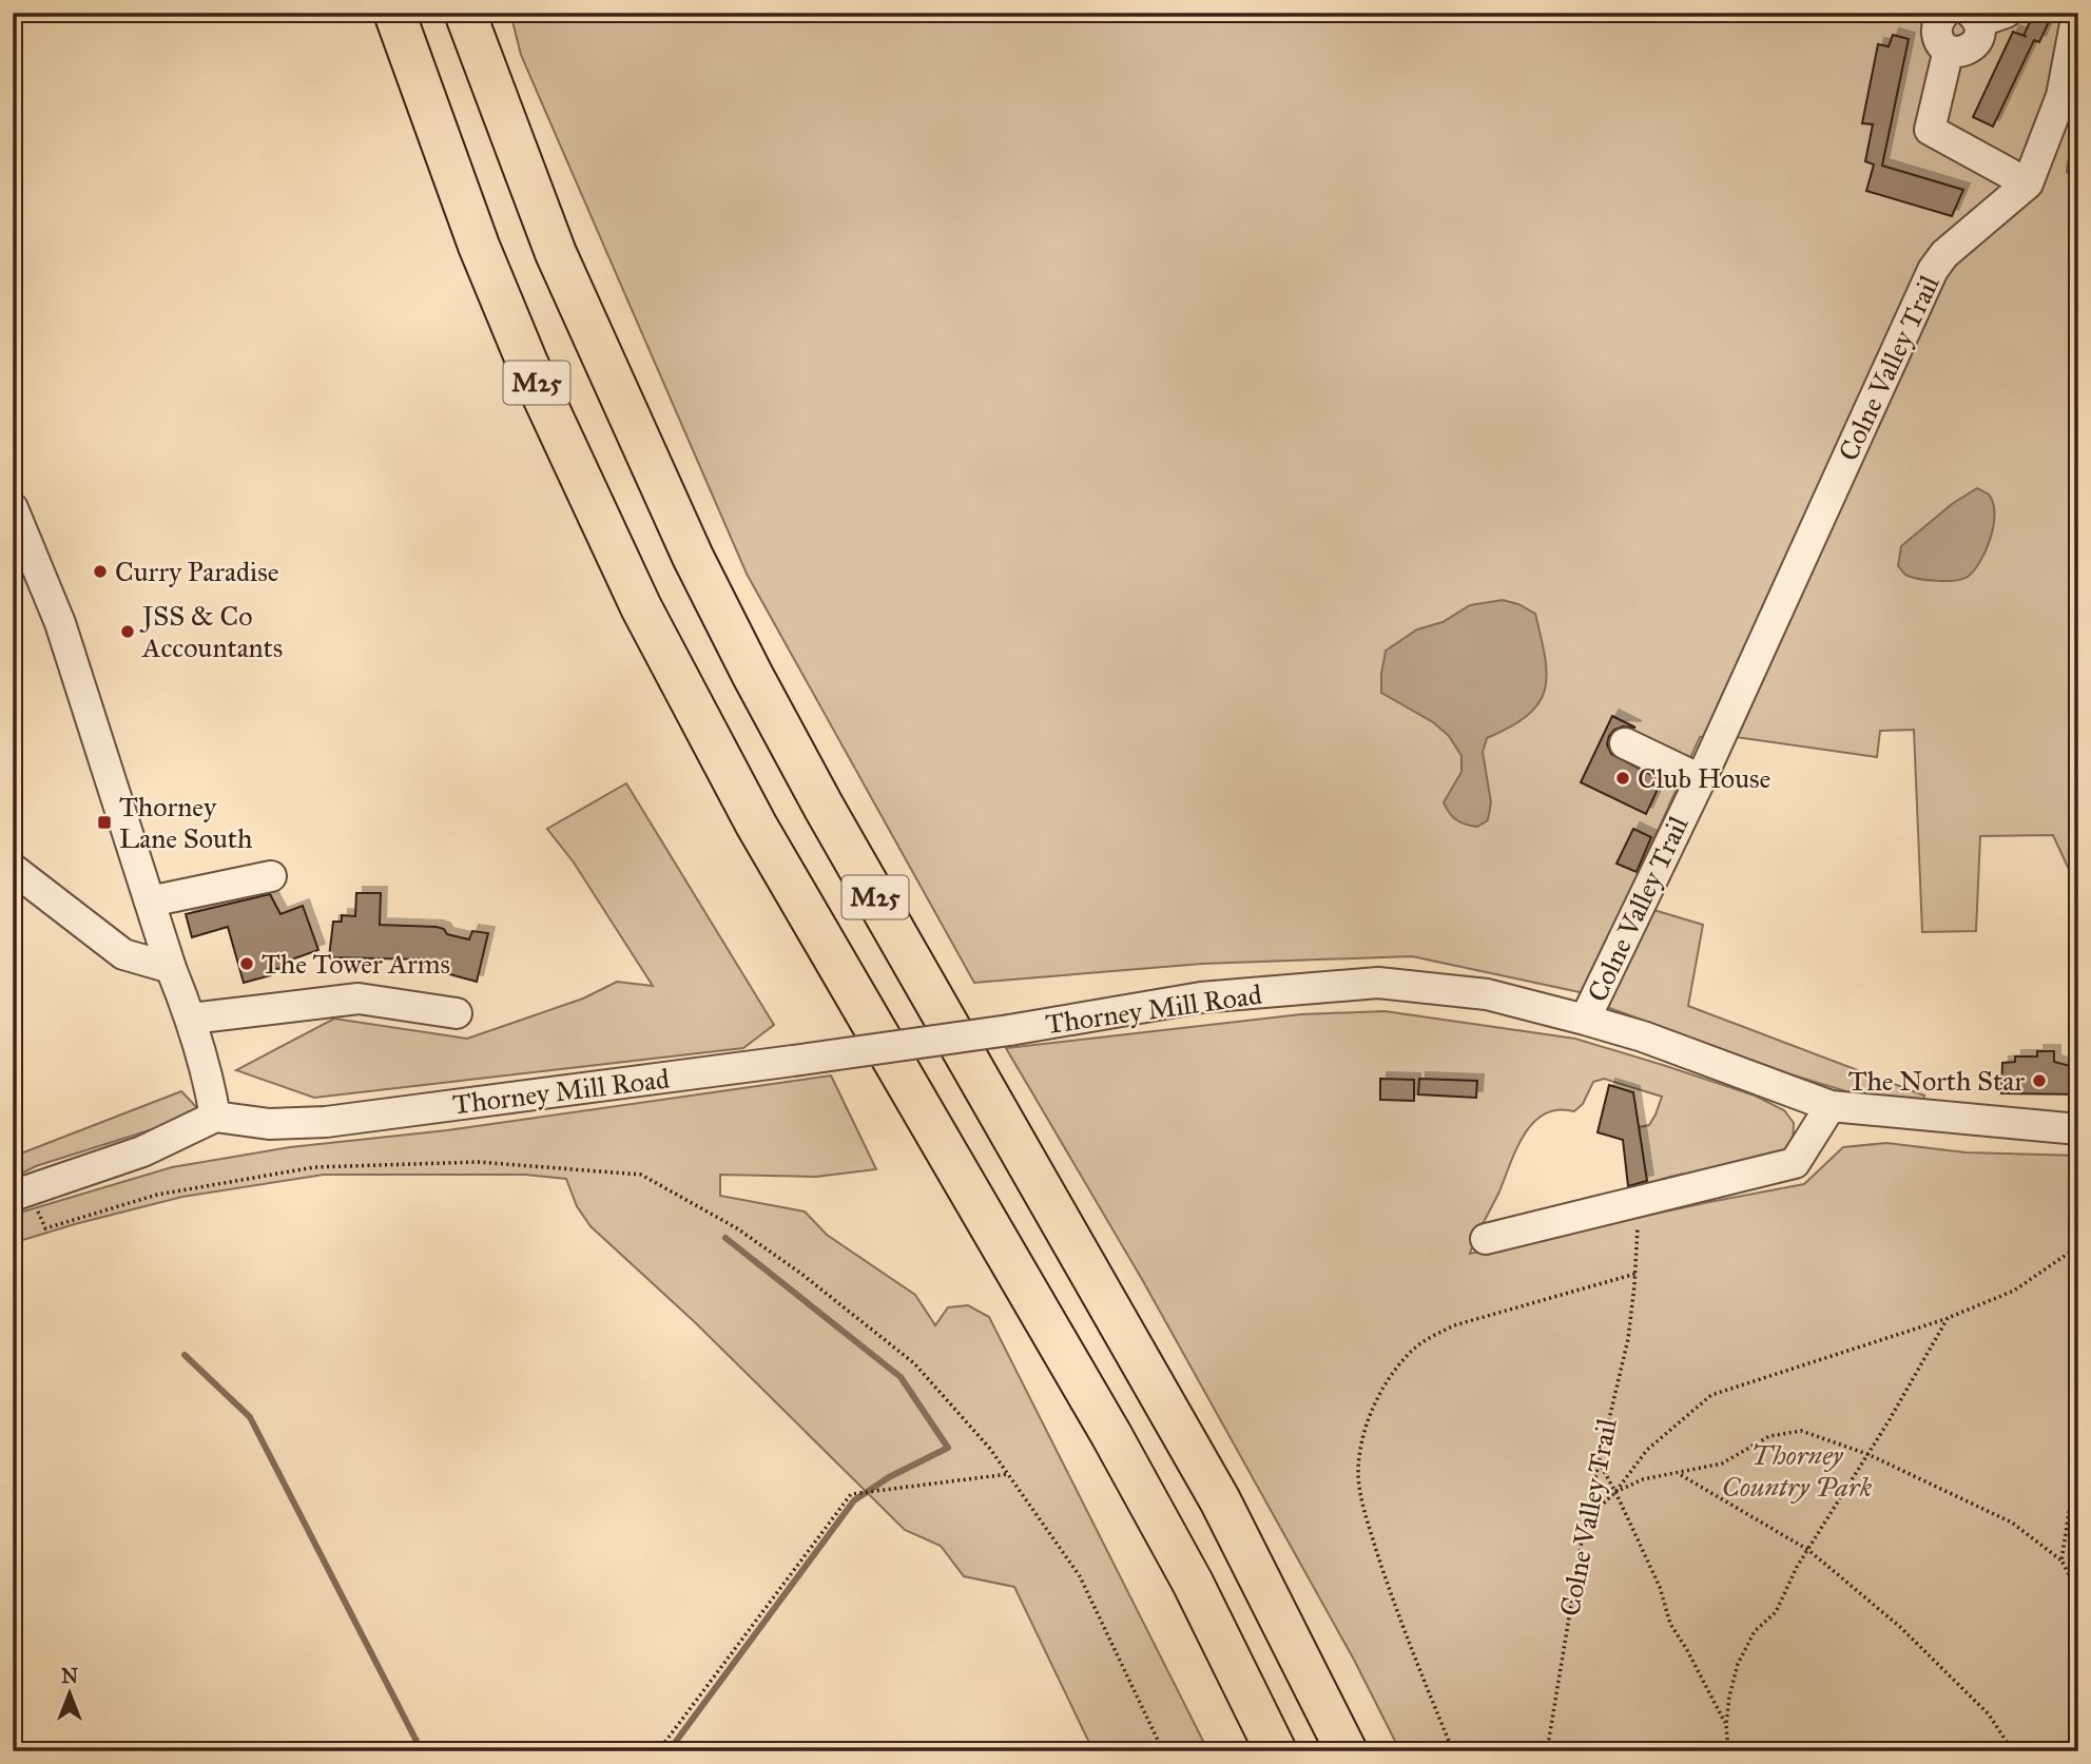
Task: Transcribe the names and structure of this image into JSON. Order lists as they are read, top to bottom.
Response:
{
  "streets": {
    "highway": ["M25"],
    "street": ["Colne Valley Trail", "Thorney Mill Road"]
  },
  "crossings": [
    ["Colne Valley Trail", "Thorney Mill Road"]
  ],
  "parks": ["Thorney Country Park"],
  "places": {
    "other": [
      "Curry Paradise",
      "JSS & Co Accountants",
      "Club House",
      "The Tower Arms",
      "The North Star"
    ],
    "transit": ["Thorney Lane South"]
  },
  "north": "top"
}
